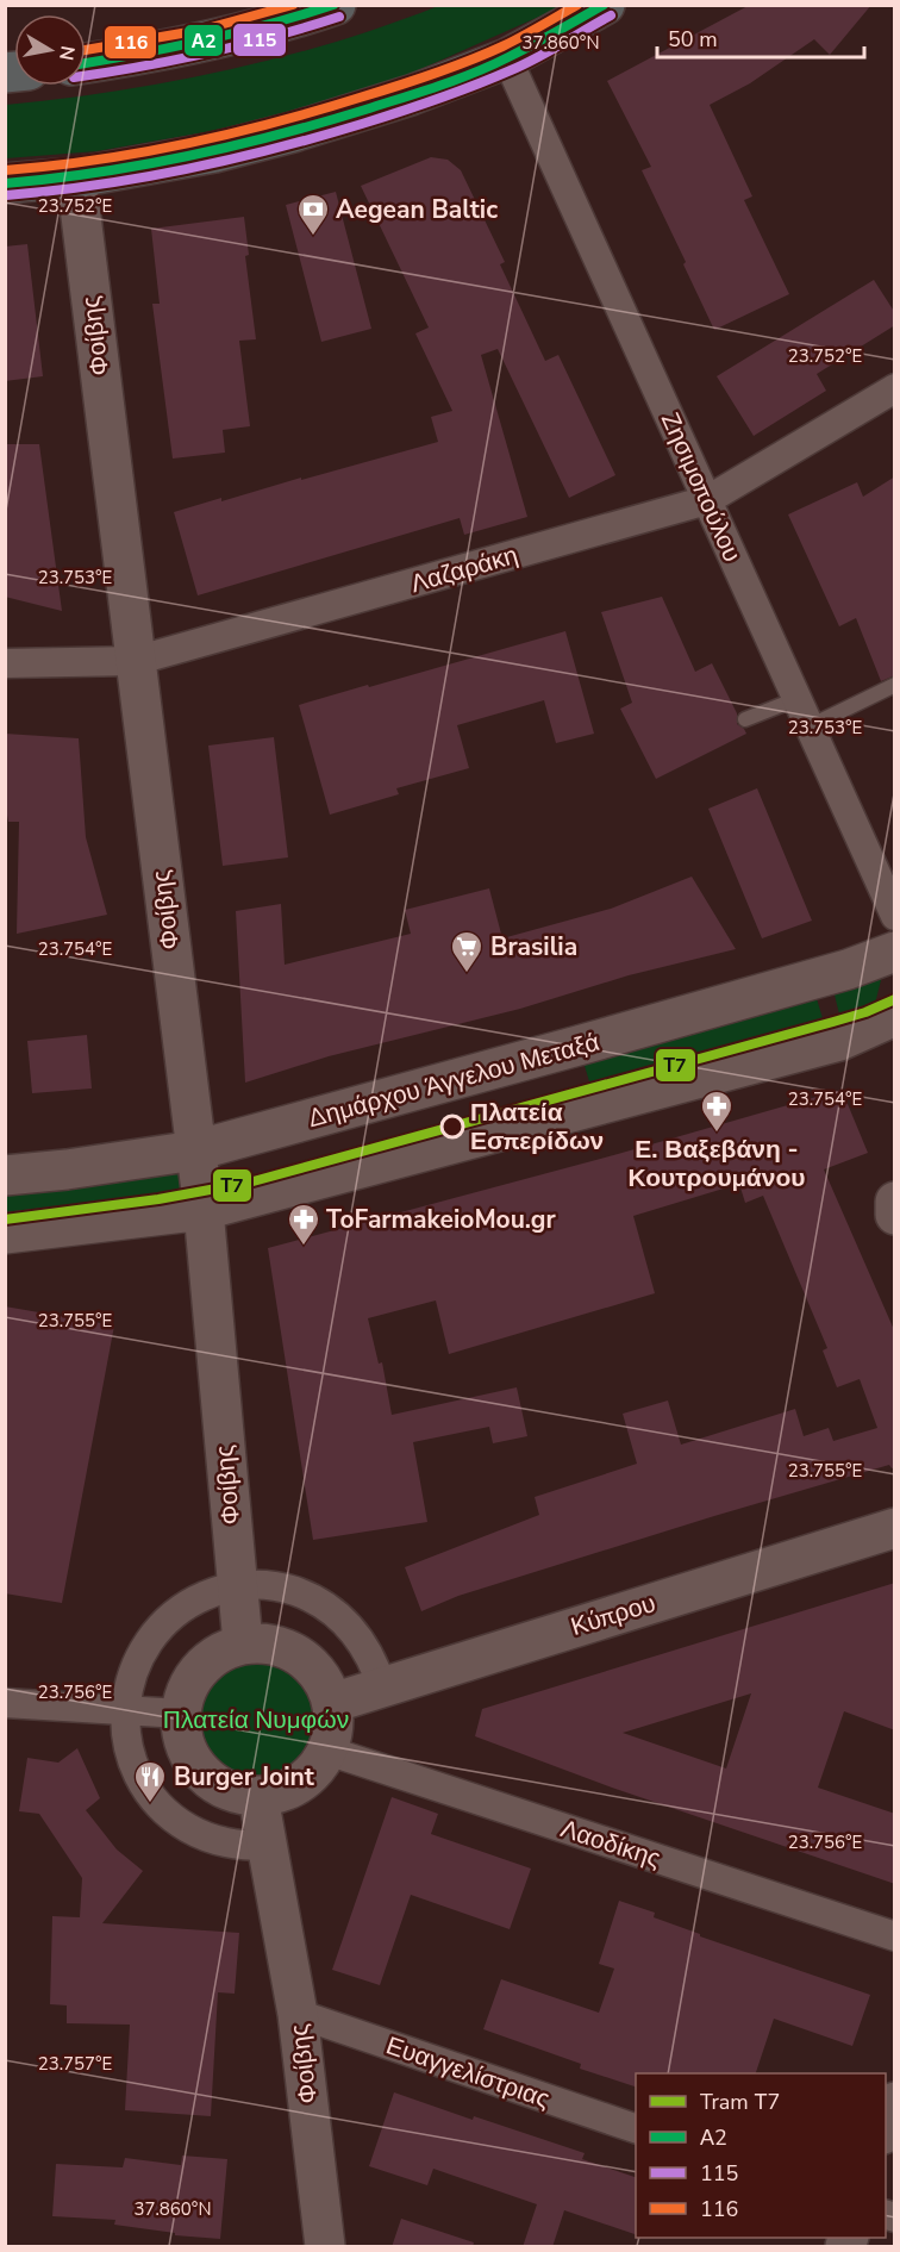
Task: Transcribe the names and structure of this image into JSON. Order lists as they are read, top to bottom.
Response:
{
  "streets": {
    "street": [
      "Φοίβης",
      "Ζησιμοπούλου",
      "Λαζαράκη",
      "Δημάρχου Άγγελου Μεταξά",
      "Κύπρου",
      "Λαοδίκης",
      "Ευαγγελίστριας"
    ]
  },
  "crossings": [
    ["Φοίβης", "Λαζαράκη"],
    ["Φοίβης", "Δημάρχου Άγγελου Μεταξά"],
    ["Φοίβης", "Κύπρου"],
    ["Φοίβης", "Λαοδίκης"],
    ["Φοίβης", "Ευαγγελίστριας"],
    ["Ζησιμοπούλου", "Λαζαράκη"],
    ["Κύπρου", "Λαοδίκης"]
  ],
  "parks": ["Πλατεία Νυμφών"],
  "places": {
    "bank": ["Aegean Baltic"],
    "supermarket": ["Brasilia"],
    "other": ["Πλατεία Εσπερίδων"],
    "pharmacy": ["Ε. Βαξεβάνη - Κουτρουμάνου", "ToFarmakeioMou.gr"],
    "restaurant": ["Burger Joint"]
  },
  "lines": [
    "transit line Α2",
    "transit line 116",
    "transit line 115",
    "tram line Τ7"
  ],
  "legend": [
    "Tram Τ7",
    "Α2",
    "115",
    "116"
  ],
  "scale_bar": "50 m",
  "north": "right",
  "coordinates": [
    "37.860°N",
    "23.752°E",
    "23.753°E",
    "23.754°E",
    "23.755°E",
    "23.756°E",
    "23.757°E"
  ]
}
